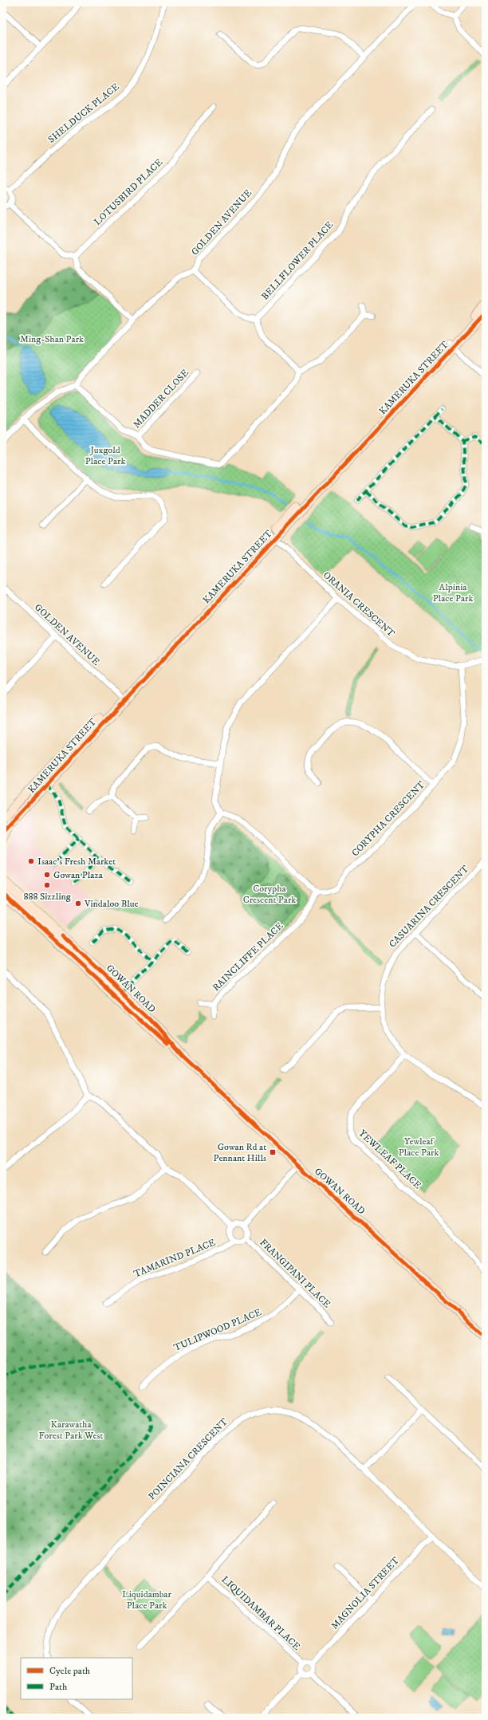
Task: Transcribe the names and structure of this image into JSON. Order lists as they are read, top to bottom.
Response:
{
  "streets": {
    "street": [
      "SHELDUCK PLACE",
      "LOTUSBIRD PLACE",
      "GOLDEN AVENUE",
      "BELLFLOWER PLACE",
      "KAMERUKA STREET",
      "MADDER CLOSE",
      "ORANIA CRESCENT",
      "CORYPHA CRESCENT",
      "CASUARINA CRESCENT",
      "RAINCLIFFE PLACE",
      "GOWAN ROAD",
      "YEWLEAF PLACE",
      "TAMARIND PLACE",
      "FRANGIPANI PLACE",
      "TULIPWOOD PLACE",
      "POINCIANA CRESCENT",
      "MAGNOLIA STREET",
      "LIQUIDAMBAR PLACE"
    ]
  },
  "crossings": [
    ["GOLDEN AVENUE", "KAMERUKA STREET"],
    ["KAMERUKA STREET", "ORANIA CRESCENT"],
    ["ORANIA CRESCENT", "CORYPHA CRESCENT"],
    ["CORYPHA CRESCENT", "RAINCLIFFE PLACE"],
    ["CASUARINA CRESCENT", "YEWLEAF PLACE"],
    ["TAMARIND PLACE", "FRANGIPANI PLACE"],
    ["FRANGIPANI PLACE", "TULIPWOOD PLACE"],
    ["POINCIANA CRESCENT", "MAGNOLIA STREET"],
    ["MAGNOLIA STREET", "LIQUIDAMBAR PLACE"]
  ],
  "parks": [
    "Ming-Shan Park",
    "Juxgold Place Park",
    "Alpinia Place Park",
    "Corypha Crescent Park",
    "Yewleaf Place Park",
    "Karawatha Forest Park West",
    "Liquidambar Place Park"
  ],
  "places": {
    "other": [
      "Isaac's Fresh Market",
      "Gowan Plaza",
      "888 Sizzling",
      "Vindaloo Blue"
    ],
    "transit": ["Gowan Rd at Pennant Hills"]
  },
  "legend": ["Cycle path", "Path"]
}
